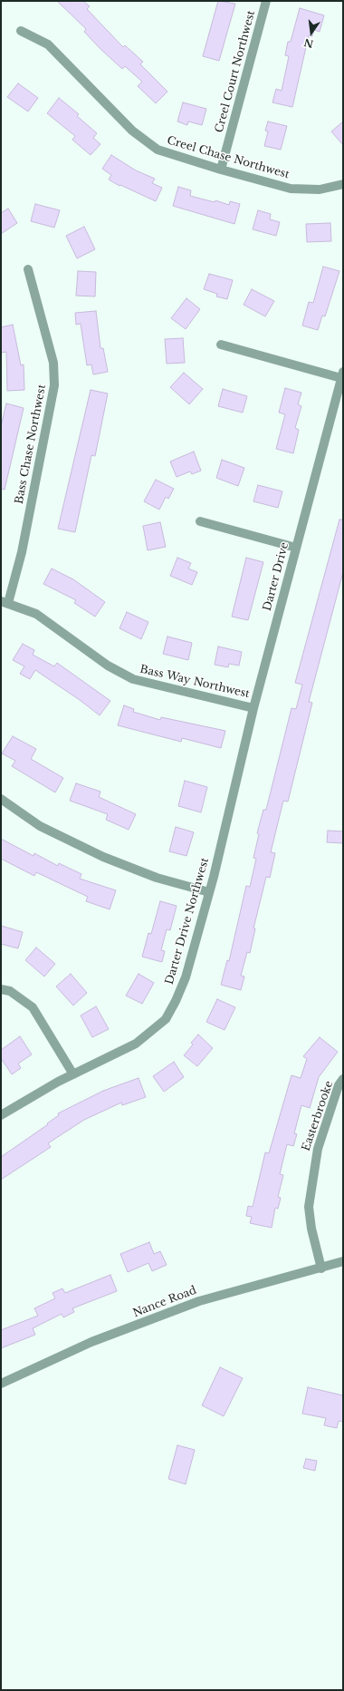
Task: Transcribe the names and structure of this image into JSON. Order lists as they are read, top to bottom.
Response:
{
  "streets": {
    "street": [
      "Creel Court Northwest",
      "Creel Chase Northwest",
      "Bass Chase Northwest",
      "Darter Drive",
      "Bass Way Northwest",
      "Darter Drive Northwest",
      "Easterbrooke",
      "Nance Road"
    ]
  },
  "crossings": [
    ["Creel Court Northwest", "Creel Chase Northwest"],
    ["Bass Chase Northwest", "Bass Way Northwest"],
    ["Darter Drive", "Bass Way Northwest"],
    ["Darter Drive", "Darter Drive Northwest"],
    ["Easterbrooke", "Nance Road"]
  ],
  "north": "bottom"
}
